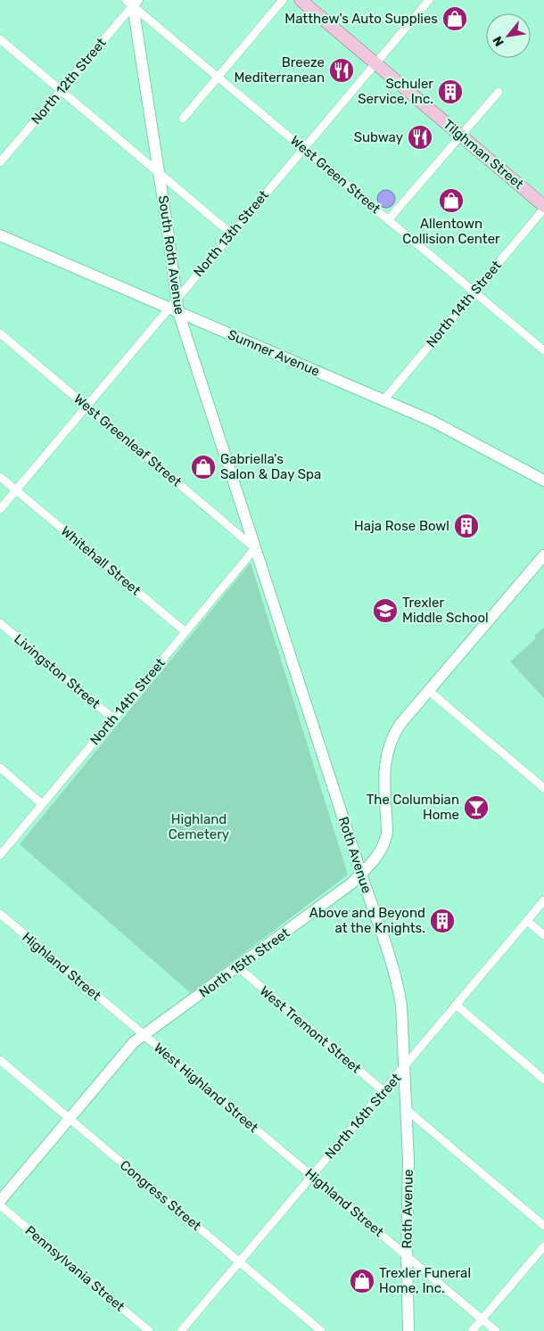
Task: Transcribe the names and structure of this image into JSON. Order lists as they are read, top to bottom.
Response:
{
  "streets": {
    "main road": [
      "Tilghman Street",
      "South Roth Avenue",
      "Sumner Avenue",
      "Roth Avenue",
      "North 15th Street"
    ],
    "street": [
      "North 12th Street",
      "West Green Street",
      "North 13th Street",
      "North 14th Street",
      "West Greenleaf Street",
      "Whitehall Street",
      "Livingston Street",
      "Highland Street",
      "West Tremont Street",
      "West Highland Street",
      "North 16th Street",
      "Congress Street",
      "Pennsylvania Street"
    ]
  },
  "crossings": [
    ["North 12th Street", "West Green Street"],
    ["North 12th Street", "South Roth Avenue"],
    ["Tilghman Street", "North 13th Street"],
    ["Tilghman Street", "North 14th Street"],
    ["West Green Street", "North 13th Street"],
    ["West Green Street", "South Roth Avenue"],
    ["West Green Street", "North 14th Street"],
    ["North 13th Street", "South Roth Avenue"],
    ["South Roth Avenue", "North 14th Street"],
    ["South Roth Avenue", "Sumner Avenue"],
    ["South Roth Avenue", "West Greenleaf Street"],
    ["South Roth Avenue", "Roth Avenue"],
    ["North 14th Street", "Sumner Avenue"],
    ["North 14th Street", "West Greenleaf Street"],
    ["North 14th Street", "Whitehall Street"],
    ["North 14th Street", "Livingston Street"],
    ["North 14th Street", "Roth Avenue"],
    ["West Greenleaf Street", "Roth Avenue"],
    ["Roth Avenue", "North 15th Street"],
    ["Roth Avenue", "Highland Street"],
    ["Roth Avenue", "North 16th Street"],
    ["North 15th Street", "Highland Street"],
    ["North 15th Street", "West Tremont Street"],
    ["North 15th Street", "West Highland Street"],
    ["North 15th Street", "Congress Street"],
    ["Highland Street", "West Highland Street"],
    ["Highland Street", "North 16th Street"],
    ["West Tremont Street", "North 16th Street"],
    ["North 16th Street", "Congress Street"]
  ],
  "parks": ["Highland Cemetery"],
  "places": {
    "shop": [
      "Matthew's Auto Supplies",
      "Allentown Collision Center",
      "Gabriella's Salon & Day Spa",
      "Trexler Funeral Home, Inc."
    ],
    "restaurant": ["Breeze Mediterranean", "Subway"],
    "building": ["Schuler Service, Inc.", "Haja Rose Bowl", "Above and Beyond at the Knights."],
    "school or university": ["Trexler Middle School"],
    "bar": ["The Columbian Home"]
  },
  "north": "bottom left"
}
